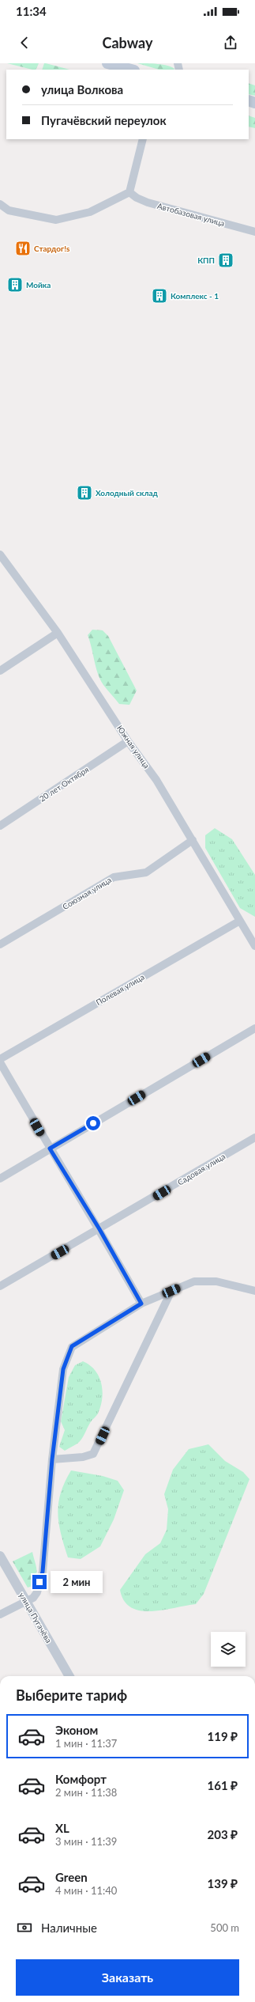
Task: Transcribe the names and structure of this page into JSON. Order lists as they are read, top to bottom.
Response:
{
  "streets": {
    "street": [
      "Автобазовая улица",
      "Южная улица",
      "20 лет Октября",
      "Союзная улица",
      "Полевая улица",
      "Садовая улица",
      "улица Пугачёва"
    ]
  },
  "crossings": [
    ["Южная улица", "20 лет Октября"],
    ["Южная улица", "Союзная улица"],
    ["Южная улица", "Полевая улица"]
  ],
  "places": {
    "restaurant": ["Стардог!s"],
    "building": [
      "КПП",
      "Мойка",
      "Комплекс - 1",
      "Холодный склад"
    ]
  },
  "page": {
    "status": "11:34",
    "header": "Cabway",
    "banner": ["улица Волкова", "Пугачёвский переулок"],
    "bubble": "2 мин",
    "heading": "Выберите тариф",
    "list": [
      {
        "name": "Эконом",
        "note": "1 мин · 11:37",
        "value": "119 ₽"
      },
      {
        "name": "Комфорт",
        "note": "2 мин · 11:38",
        "value": "161 ₽"
      },
      {
        "name": "XL",
        "note": "3 мин · 11:39",
        "value": "203 ₽"
      },
      {
        "name": "Green",
        "note": "4 мин · 11:40",
        "value": "139 ₽"
      }
    ],
    "pay": ["Наличные", "500 m"],
    "buttons": "Заказать"
  }
}
